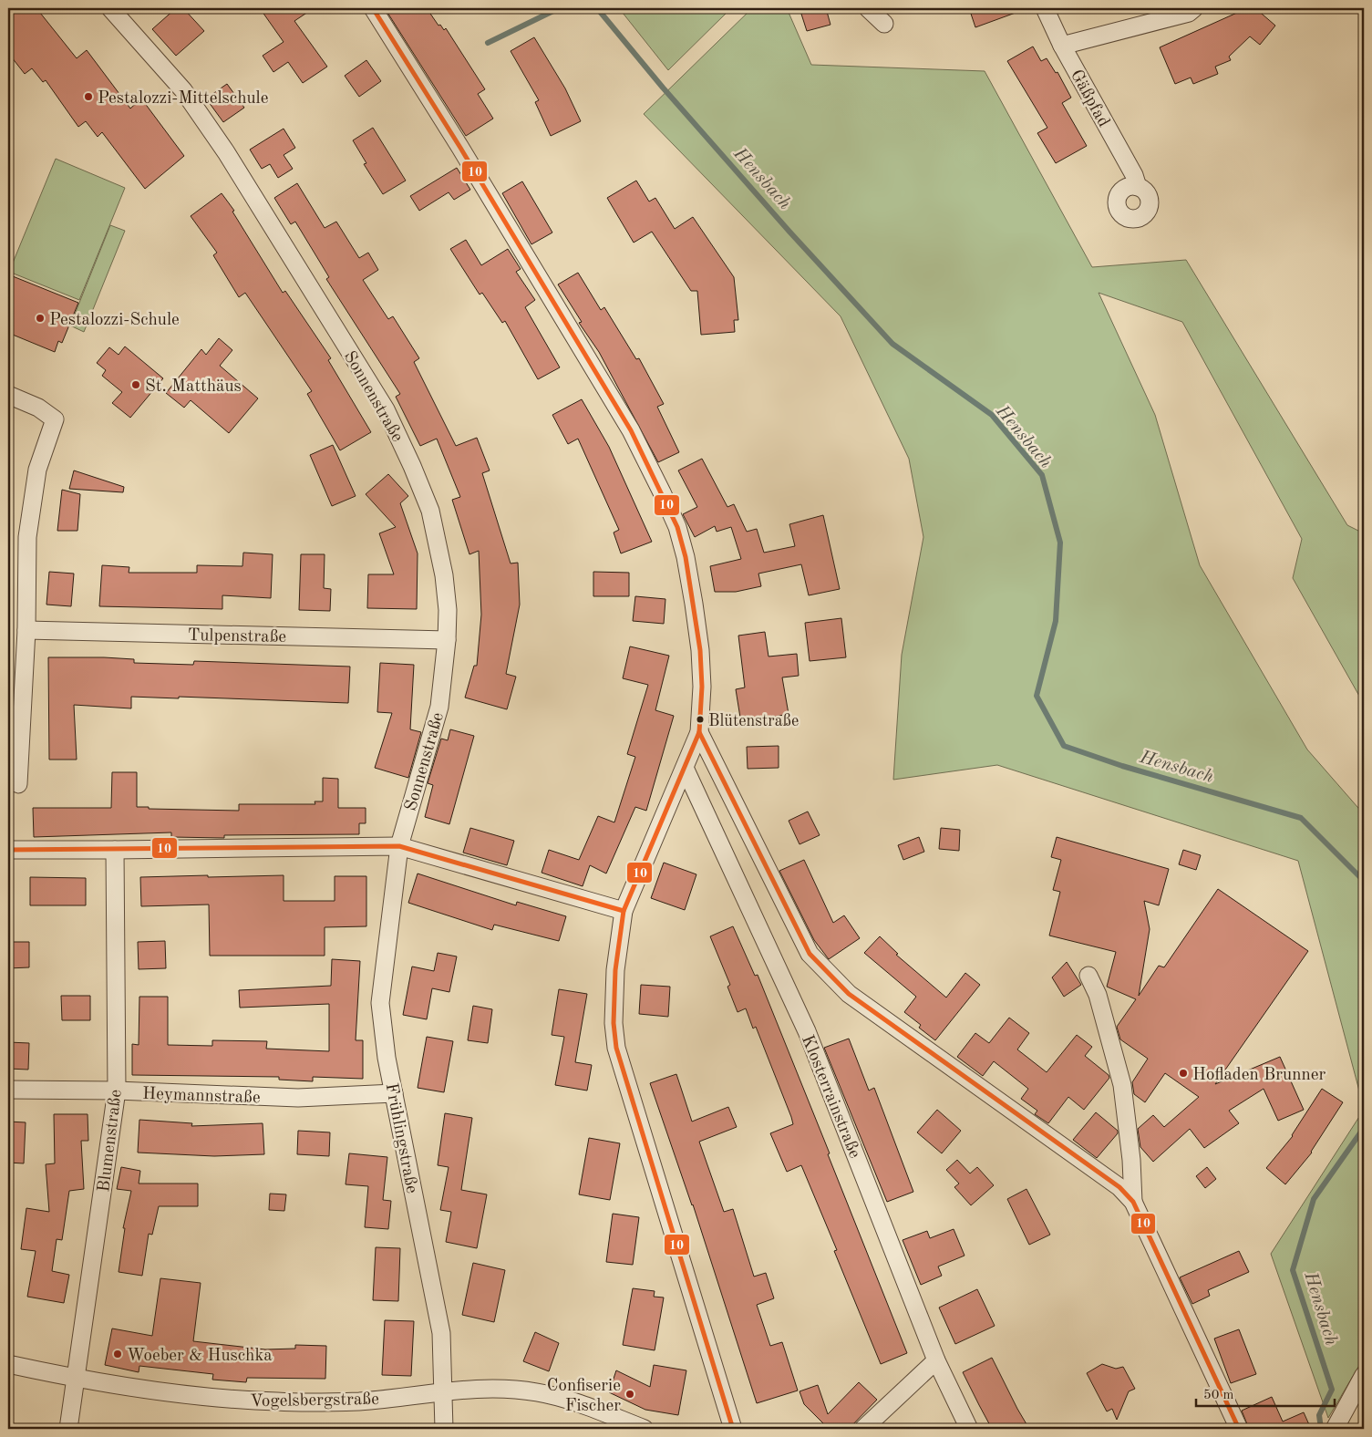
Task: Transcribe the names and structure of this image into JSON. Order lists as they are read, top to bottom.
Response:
{
  "streets": {
    "street": [
      "Gäßpfad",
      "Sonnenstraße",
      "Tulpenstraße",
      "Heymannstraße",
      "Klosterrainstraße",
      "Frühlingstraße",
      "Blumenstraße",
      "Vogelsbergstraße"
    ]
  },
  "crossings": [
    ["Sonnenstraße", "Tulpenstraße"],
    ["Sonnenstraße", "Frühlingstraße"],
    ["Heymannstraße", "Frühlingstraße"],
    ["Heymannstraße", "Blumenstraße"],
    ["Frühlingstraße", "Vogelsbergstraße"],
    ["Blumenstraße", "Vogelsbergstraße"]
  ],
  "water": ["Hensbach"],
  "places": [
    "Pestalozzi-Mittelschule",
    "Pestalozzi-Schule",
    "St. Matthäus",
    "Blütenstraße",
    "Hofladen Brunner",
    "Woeber & Huschka",
    "Confiserie Fischer"
  ],
  "lines": ["transit line 10"],
  "scale_bar": "50 m"
}
